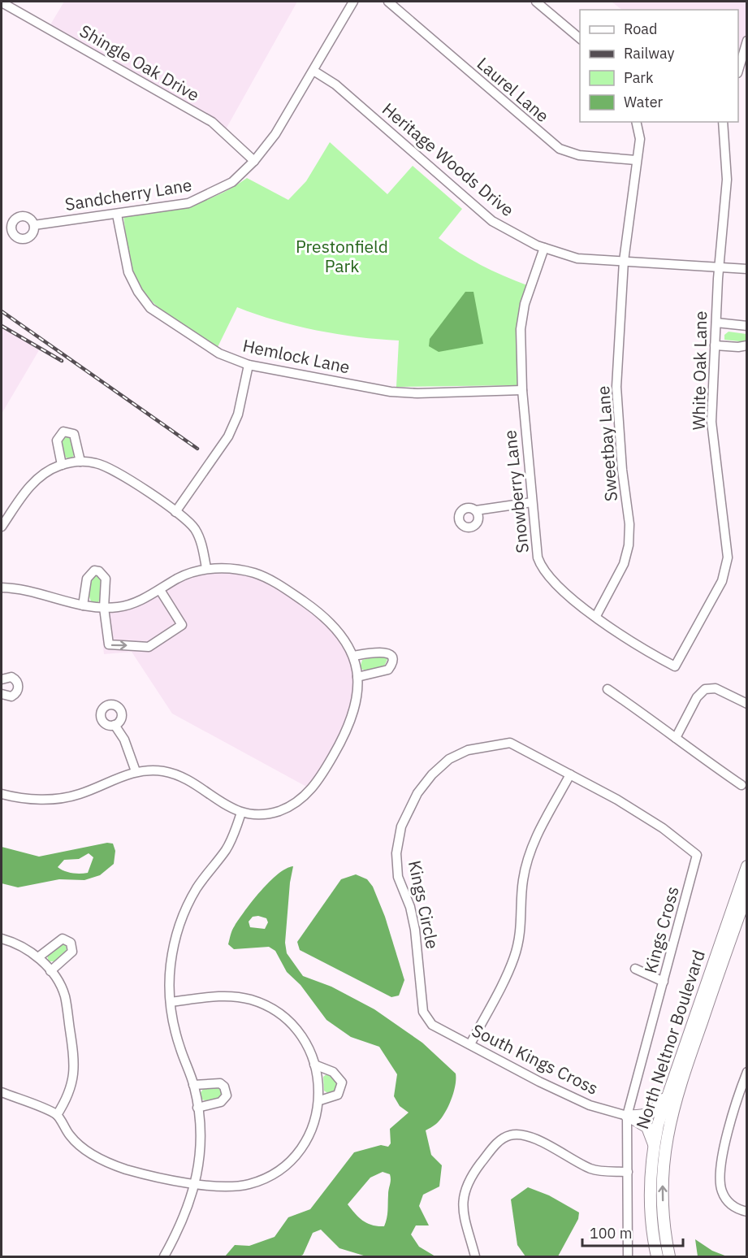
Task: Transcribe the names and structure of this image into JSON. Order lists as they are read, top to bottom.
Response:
{
  "streets": {
    "main road": ["North Neltnor Boulevard"],
    "street": [
      "Shingle Oak Drive",
      "Laurel Lane",
      "Heritage Woods Drive",
      "Sandcherry Lane",
      "Hemlock Lane",
      "White Oak Lane",
      "Sweetbay Lane",
      "Snowberry Lane",
      "Kings Circle",
      "Kings Cross",
      "South Kings Cross"
    ]
  },
  "crossings": [
    ["Shingle Oak Drive", "Sandcherry Lane"],
    ["Laurel Lane", "Sweetbay Lane"],
    ["Heritage Woods Drive", "Sandcherry Lane"],
    ["Heritage Woods Drive", "White Oak Lane"],
    ["Heritage Woods Drive", "Sweetbay Lane"],
    ["Heritage Woods Drive", "Snowberry Lane"],
    ["Sandcherry Lane", "Hemlock Lane"],
    ["Hemlock Lane", "Snowberry Lane"],
    ["White Oak Lane", "Snowberry Lane"],
    ["Sweetbay Lane", "Snowberry Lane"],
    ["Kings Circle", "Kings Cross"],
    ["Kings Circle", "South Kings Cross"],
    ["Kings Cross", "South Kings Cross"]
  ],
  "parks": ["Prestonfield Park"],
  "legend": [
    "Road",
    "Railway",
    "Park",
    "Water"
  ],
  "scale_bar": "100 m"
}
